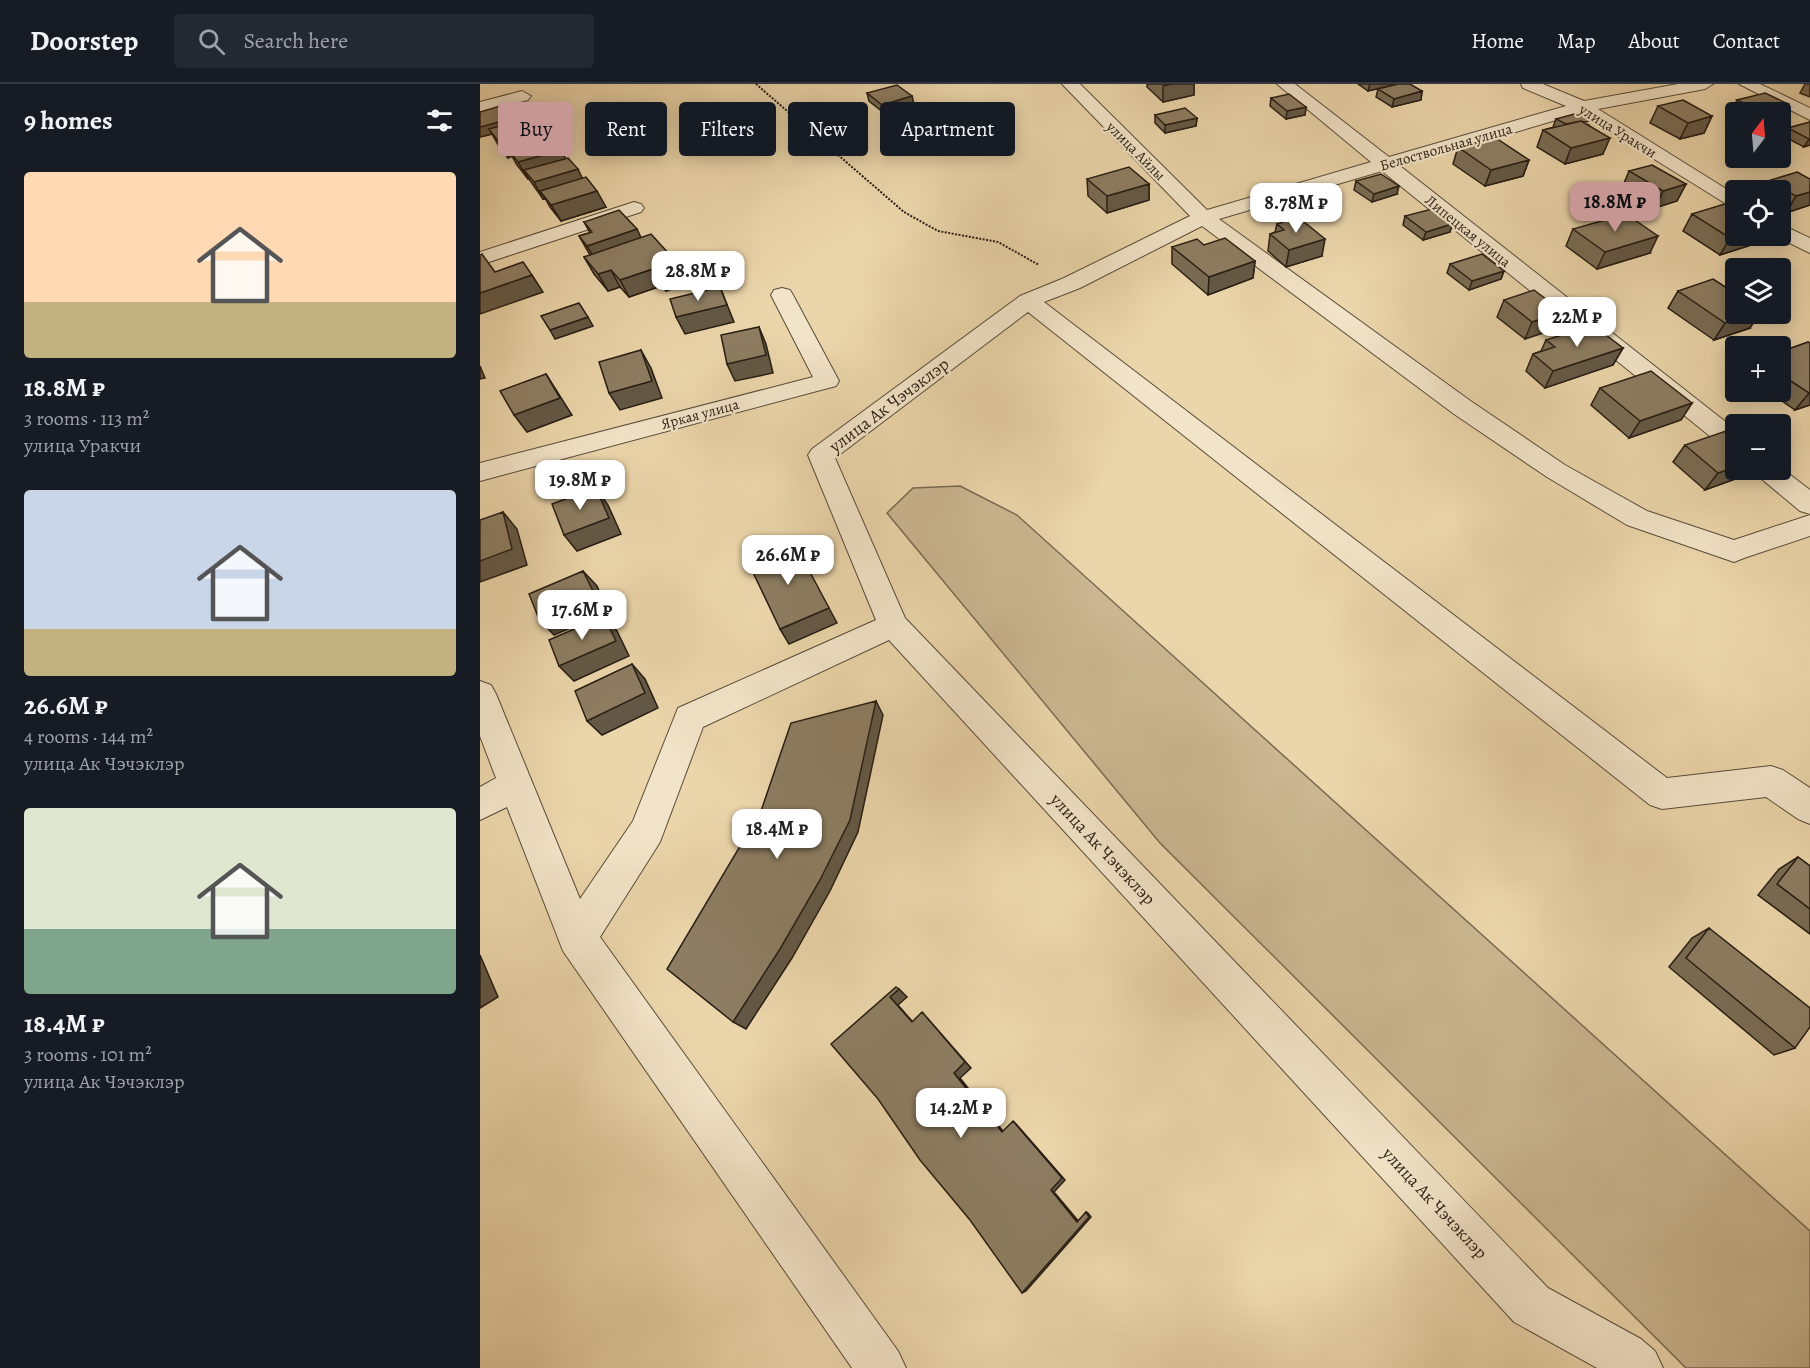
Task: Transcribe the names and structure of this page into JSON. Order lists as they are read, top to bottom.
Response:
{
  "streets": {
    "street": [
      "улица Уракчи",
      "Белоствольная улица",
      "улица Айлы",
      "Липецкая улица",
      "улица Ак Чэчэклэр",
      "Яркая улица"
    ]
  },
  "crossings": [
    ["улица Уракчи", "Белоствольная улица"],
    ["Белоствольная улица", "улица Айлы"],
    ["Белоствольная улица", "Липецкая улица"],
    ["Белоствольная улица", "улица Ак Чэчэклэр"]
  ],
  "north": "top",
  "page": {
    "header": "Doorstep",
    "search": "Search here",
    "nav": [
      "Home",
      "Map",
      "About",
      "Contact"
    ],
    "heading": "9 homes",
    "map_buttons": ["+", "−"],
    "chip": [
      "Buy",
      "Rent",
      "Filters",
      "New",
      "Apartment"
    ],
    "list": [
      {
        "name": "18.8M ₽",
        "note": "3 rooms · 113 m² · улица Уракчи"
      },
      {
        "name": "26.6M ₽",
        "note": "4 rooms · 144 m² · улица Ак Чэчэклэр"
      },
      {
        "name": "18.4M ₽",
        "note": "3 rooms · 101 m² · улица Ак Чэчэклэр"
      }
    ],
    "price": [
      "18.8M ₽",
      "8.78M ₽",
      "28.8M ₽",
      "22M ₽",
      "19.8M ₽",
      "26.6M ₽",
      "17.6M ₽",
      "18.4M ₽",
      "14.2M ₽"
    ]
  }
}
